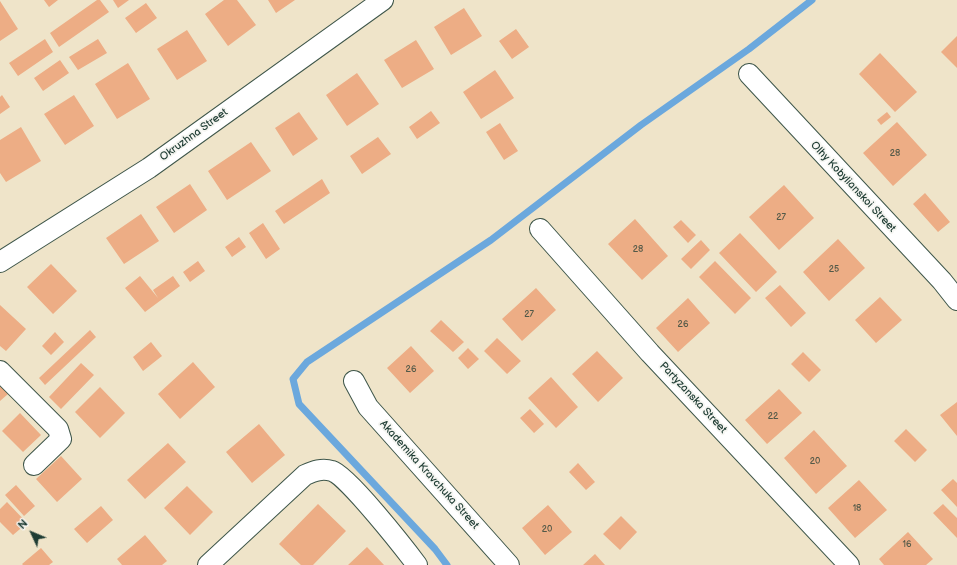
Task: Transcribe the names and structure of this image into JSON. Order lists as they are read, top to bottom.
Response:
{
  "streets": {
    "street": [
      "Okruzhna Street",
      "Olhy Kobylianskoi Street",
      "Partyzanska Street",
      "Akademika Kravchuka Street"
    ]
  },
  "house_numbers": [
    "28",
    "27",
    "28",
    "25",
    "27",
    "26",
    "26",
    "22",
    "20",
    "18",
    "20",
    "16"
  ],
  "north": "top left"
}
